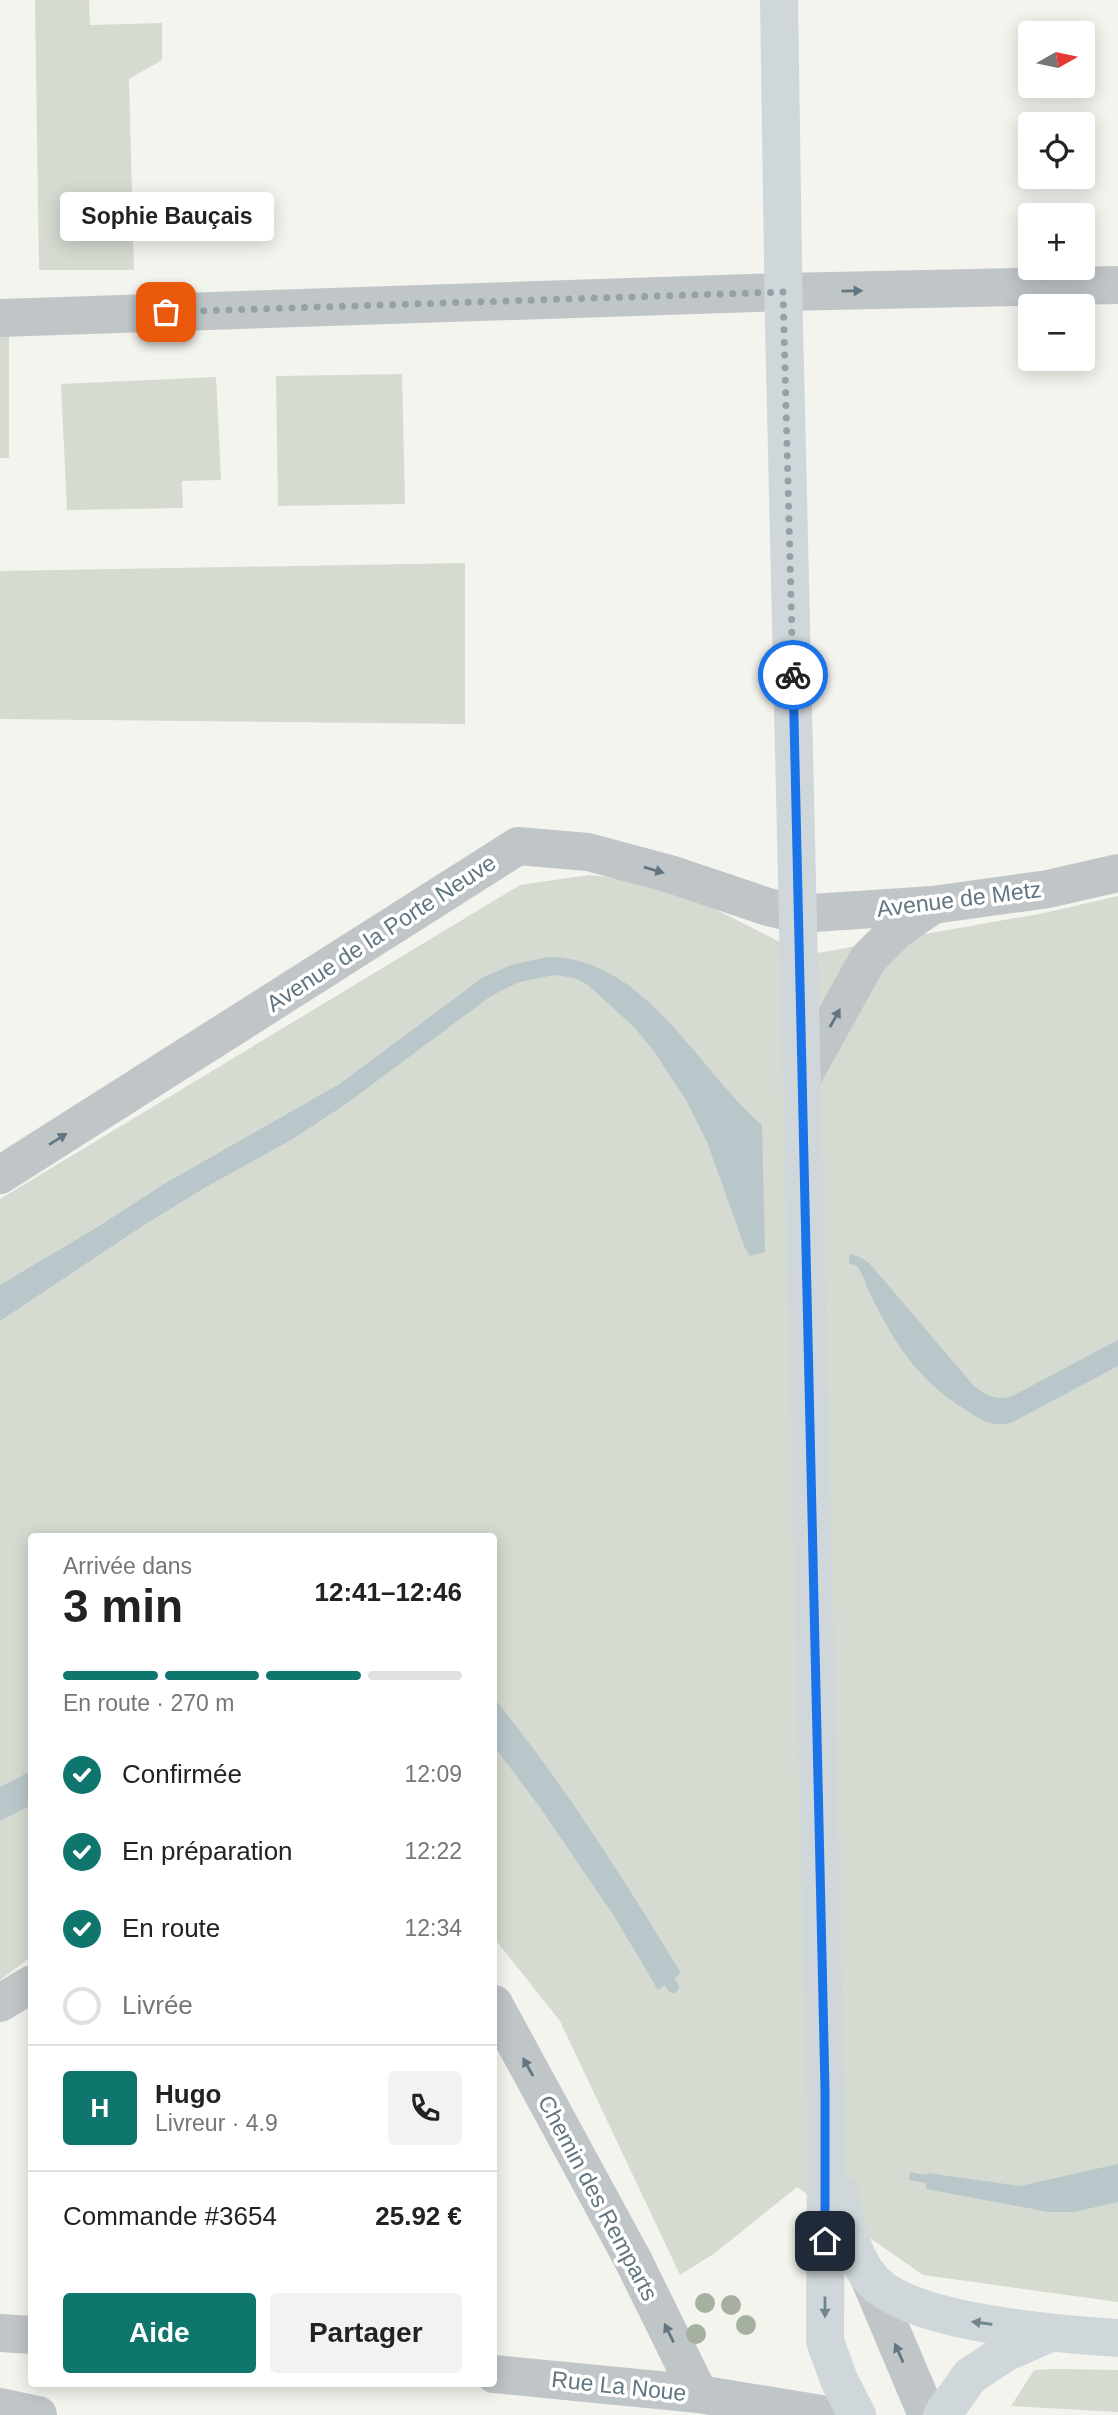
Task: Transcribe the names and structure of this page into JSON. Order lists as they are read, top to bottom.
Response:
{
  "streets": {
    "street": [
      "Avenue de Metz",
      "Avenue de la Porte Neuve",
      "Chemin des Remparts",
      "Rue La Noue"
    ]
  },
  "crossings": [
    ["Avenue de Metz", "Avenue de la Porte Neuve"],
    ["Chemin des Remparts", "Rue La Noue"]
  ],
  "one_way": ["Avenue de la Porte Neuve", "Chemin des Remparts"],
  "places": ["Sophie Bauçais"],
  "north": "right",
  "page": {
    "map_buttons": ["+", "−"],
    "bubble": "Sophie Bauçais",
    "heading": ["3 min", "Arrivée dans", "12:41–12:46"],
    "panel": [
      "Hugo",
      "Livreur · 4.9",
      "Commande #3654",
      "25.92 €"
    ],
    "bar": "En route · 270 m",
    "list": [
      ["Confirmée", "12:09"],
      ["En préparation", "12:22"],
      ["En route", "12:34"],
      "Livrée"
    ],
    "round": "H",
    "buttons": ["Aide", "Partager"]
  }
}
